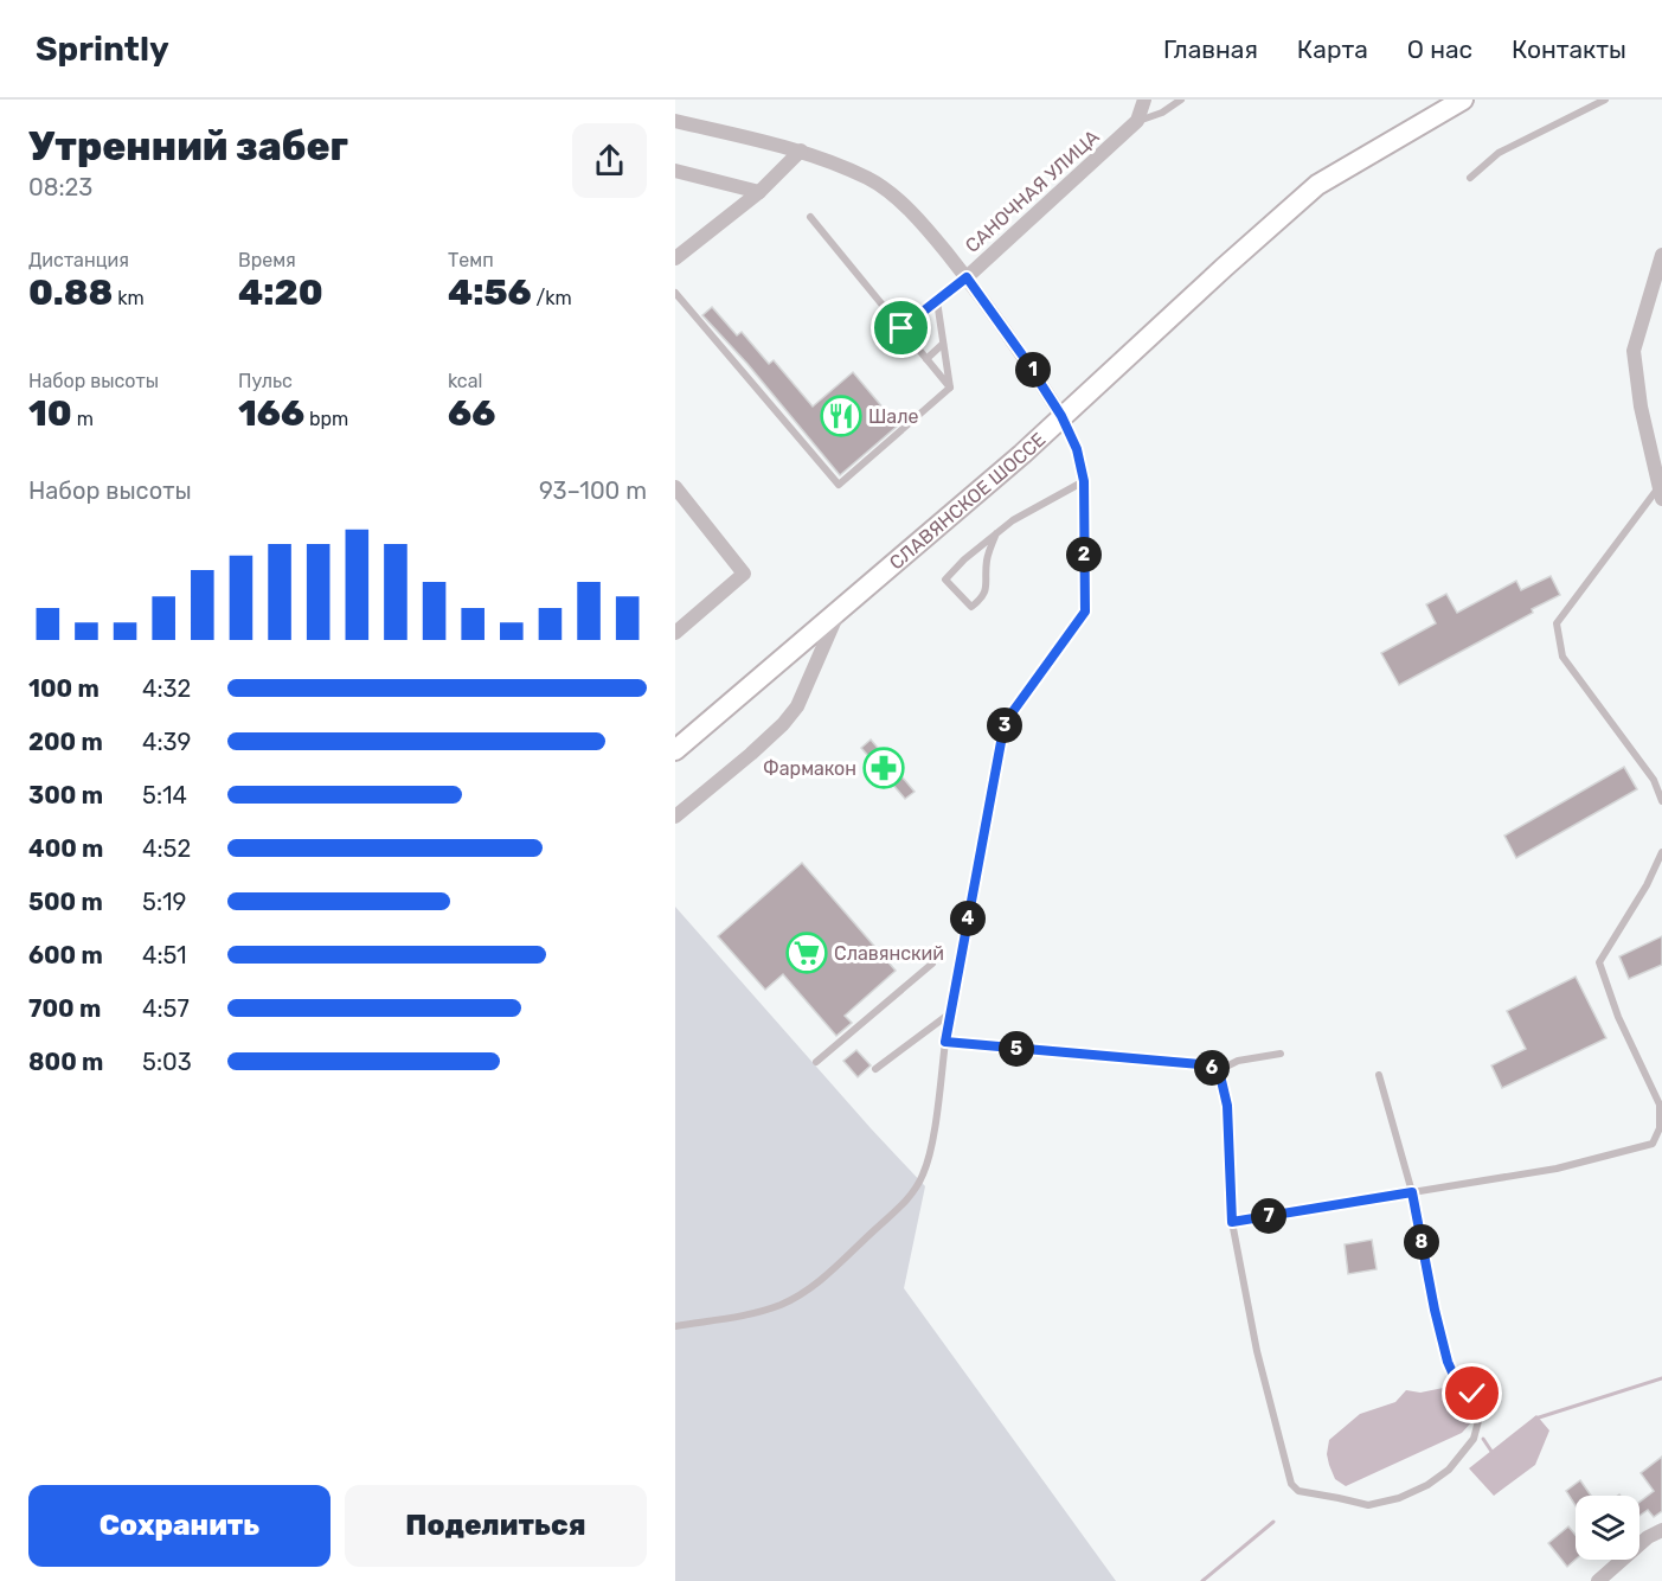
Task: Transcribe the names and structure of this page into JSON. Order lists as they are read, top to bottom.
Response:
{
  "streets": {
    "main road": ["СЛАВЯНСКОЕ ШОССЕ"],
    "street": ["САНОЧНАЯ УЛИЦА"]
  },
  "places": {
    "restaurant": ["Шале"],
    "pharmacy": ["Фармакон"],
    "supermarket": ["Славянский"]
  },
  "page": {
    "header": "Sprintly",
    "nav": [
      "Главная",
      "Карта",
      "О нас",
      "Контакты"
    ],
    "heading": ["Утренний забег", "08:23"],
    "stats": [
      ["Дистанция", "0.88 km"],
      ["Время", "4:20"],
      ["Темп", "4:56 /km"],
      ["Набор высоты", "10 m"],
      ["Пульс", "166 bpm"],
      ["kcal", "66"]
    ],
    "pins": [
      "1",
      "2",
      "3",
      "4",
      "5",
      "6",
      "7",
      "8"
    ],
    "chart": ["Набор высоты", "93–100 m"],
    "list": [
      {
        "name": "100 m",
        "note": "4:32"
      },
      {
        "name": "200 m",
        "note": "4:39"
      },
      {
        "name": "300 m",
        "note": "5:14"
      },
      {
        "name": "400 m",
        "note": "4:52"
      },
      {
        "name": "500 m",
        "note": "5:19"
      },
      {
        "name": "600 m",
        "note": "4:51"
      },
      {
        "name": "700 m",
        "note": "4:57"
      },
      {
        "name": "800 m",
        "note": "5:03"
      }
    ],
    "buttons": ["Сохранить", "Поделиться"]
  }
}
